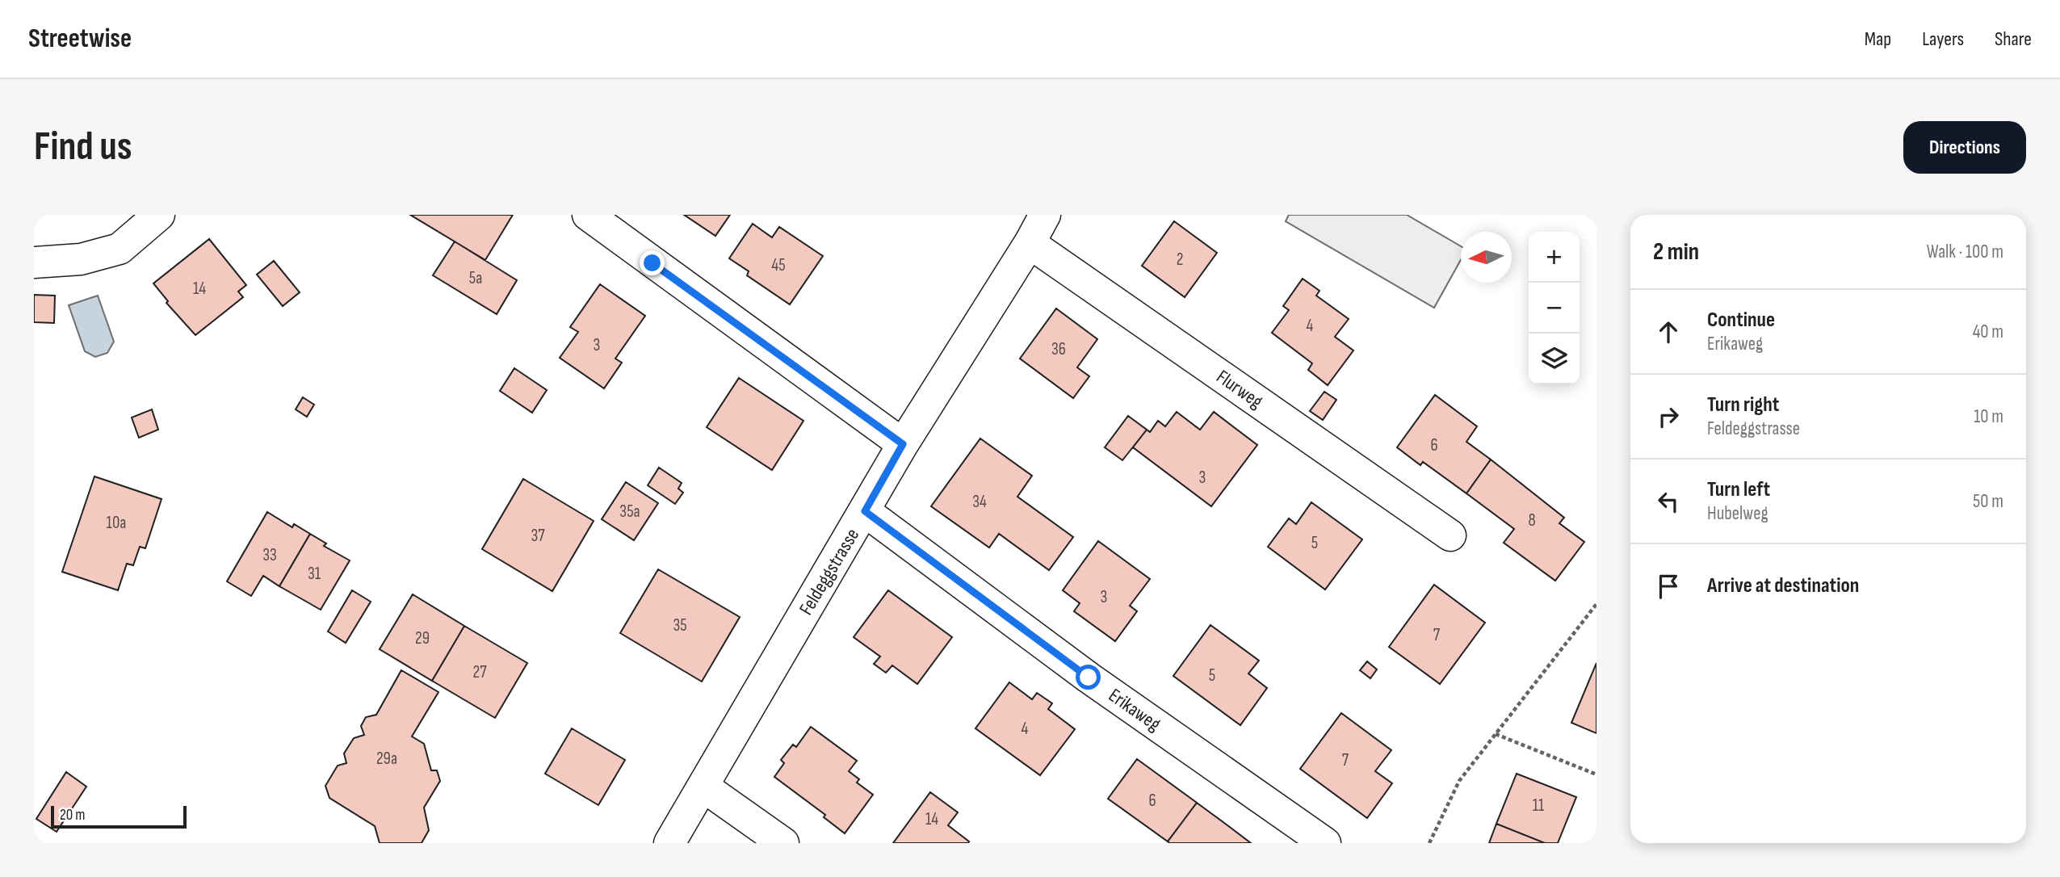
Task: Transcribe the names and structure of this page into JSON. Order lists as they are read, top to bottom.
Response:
{
  "streets": {
    "street": ["Flurweg", "Feldeggstrasse", "Erikaweg"]
  },
  "crossings": [
    ["Flurweg", "Feldeggstrasse"],
    ["Feldeggstrasse", "Erikaweg"]
  ],
  "house_numbers": [
    "2",
    "45",
    "5a",
    "14",
    "4",
    "3",
    "36",
    "6",
    "3",
    "34",
    "35a",
    "8",
    "10a",
    "37",
    "5",
    "33",
    "31",
    "3",
    "35",
    "7",
    "29",
    "27",
    "5",
    "4",
    "29a",
    "7",
    "6",
    "11",
    "14"
  ],
  "scale_bar": "20 m",
  "north": "left",
  "page": {
    "header": "Streetwise",
    "nav": ["Map", "Layers", "Share"],
    "buttons": "Directions",
    "title": "Find us",
    "heading": ["2 min", "Walk · 100 m"],
    "map_buttons": ["+", "−"],
    "list": [
      ["Continue", "Erikaweg", "40 m"],
      ["Turn right", "Feldeggstrasse", "10 m"],
      ["Turn left", "Hubelweg", "50 m"],
      "Arrive at destination"
    ],
    "scale": "20 m"
  }
}
